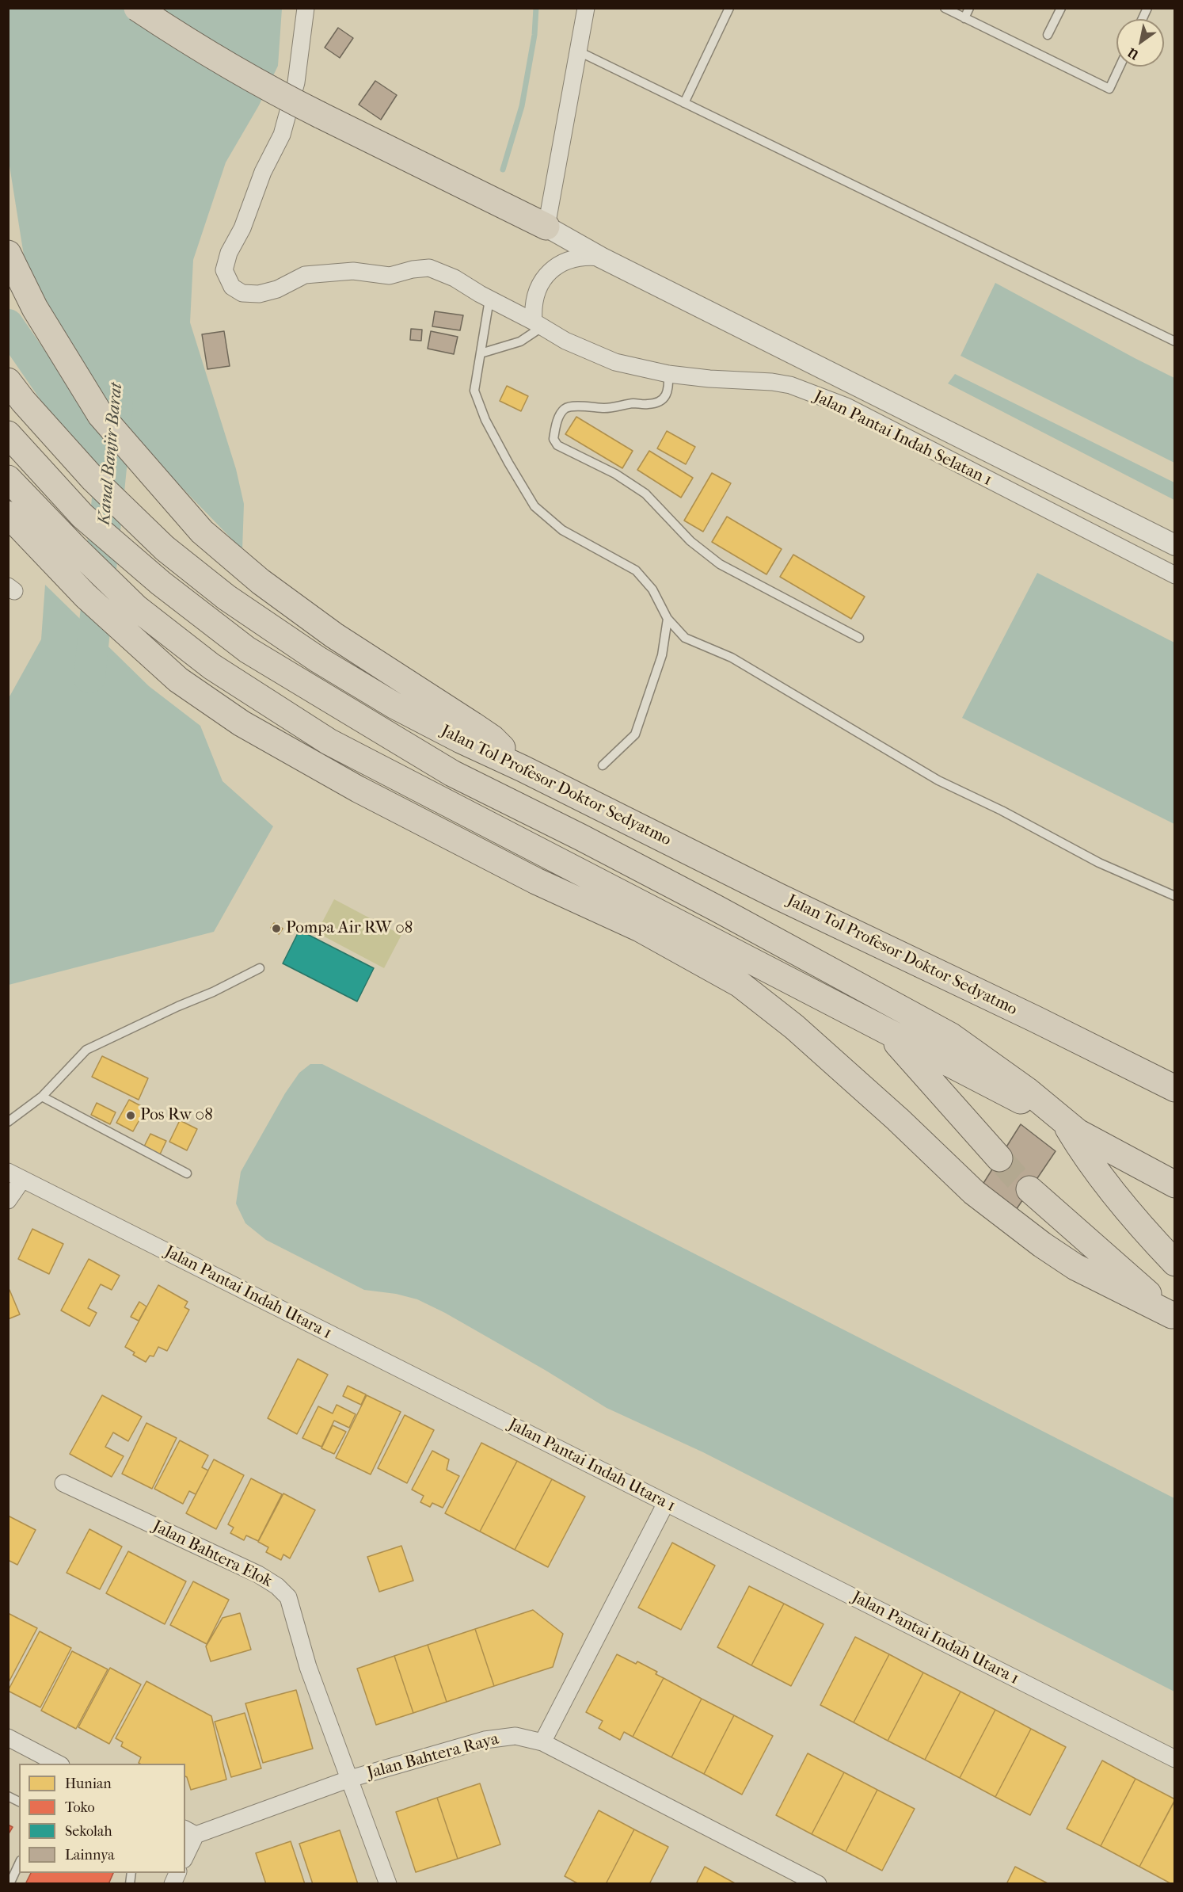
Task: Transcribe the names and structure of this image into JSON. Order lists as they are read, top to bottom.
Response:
{
  "streets": {
    "highway": ["Jalan Tol Profesor Doktor Sedyatmo"],
    "street": [
      "Jalan Pantai Indah Selatan 1",
      "Jalan Pantai Indah Utara 1",
      "Jalan Bahtera Elok",
      "Jalan Bahtera Raya"
    ]
  },
  "crossings": [
    ["Jalan Bahtera Elok", "Jalan Bahtera Raya"]
  ],
  "water": ["Kanal Banjir Barat"],
  "places": ["Pompa Air RW 08", "Pos Rw 08"],
  "legend": [
    "Hunian",
    "Toko",
    "Sekolah",
    "Lainnya"
  ],
  "north": "bottom left"
}
